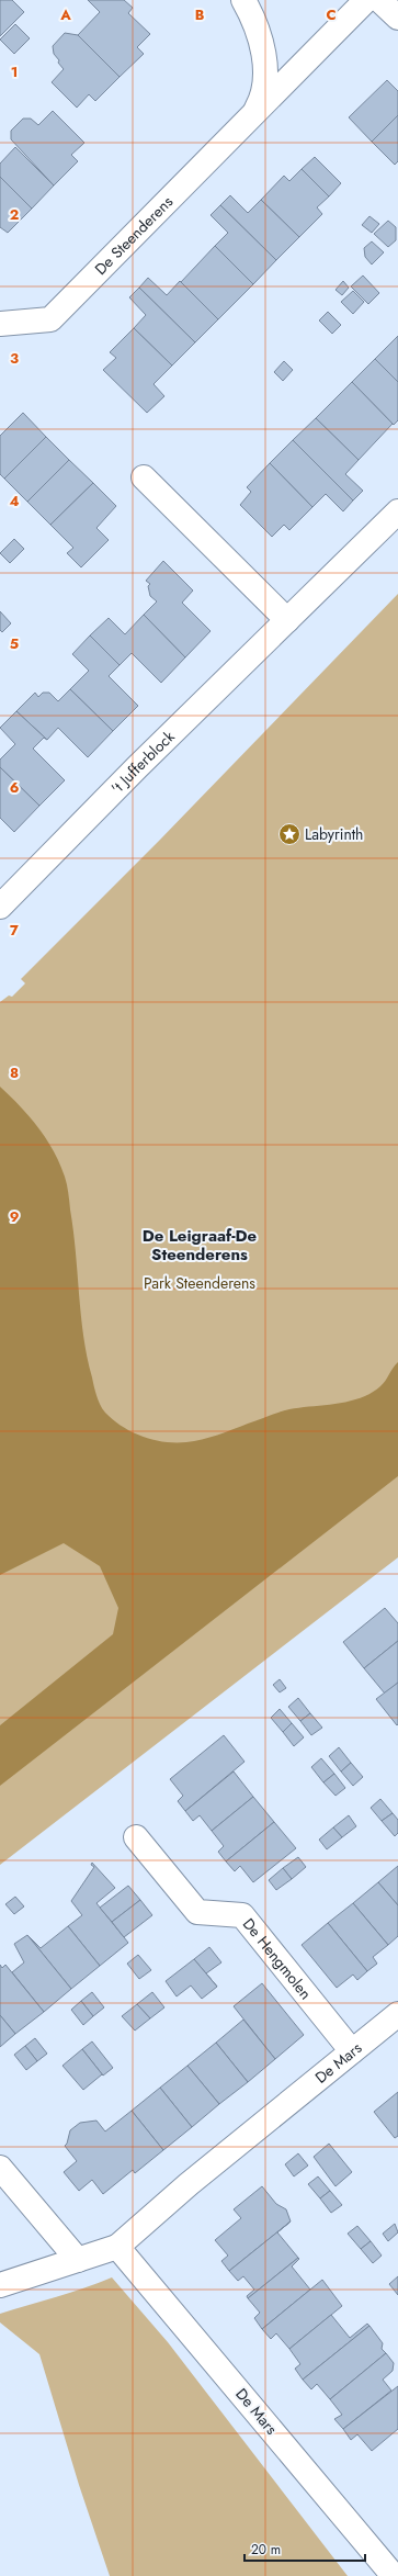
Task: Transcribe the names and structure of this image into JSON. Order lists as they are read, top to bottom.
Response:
{
  "streets": {
    "street": [
      "De Steenderens",
      "'t Jufferblock",
      "De Hengmolen",
      "De Mars"
    ]
  },
  "crossings": [
    ["De Hengmolen", "De Mars"]
  ],
  "districts": ["De Leigraaf-De Steenderens"],
  "parks": ["Park Steenderens"],
  "places": {
    "place": ["Labyrinth"]
  },
  "scale_bar": "20 m",
  "grid": {
    "columns": ["A", "B", "C"],
    "rows": [
      "1",
      "2",
      "3",
      "4",
      "5",
      "6",
      "7",
      "8",
      "9"
    ]
  }
}
